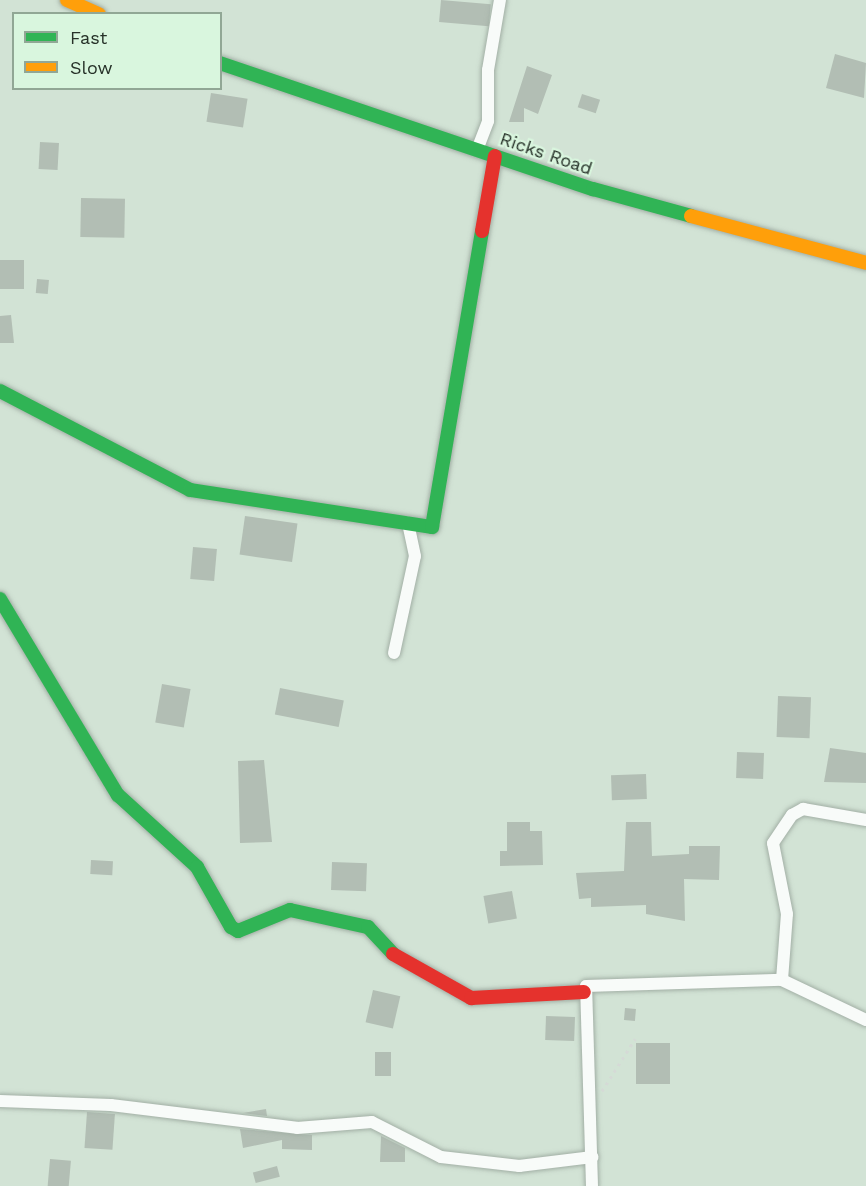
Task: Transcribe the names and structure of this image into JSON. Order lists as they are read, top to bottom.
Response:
{
  "streets": {
    "street": ["Ricks Road"]
  },
  "legend": ["Fast", "Slow"]
}
